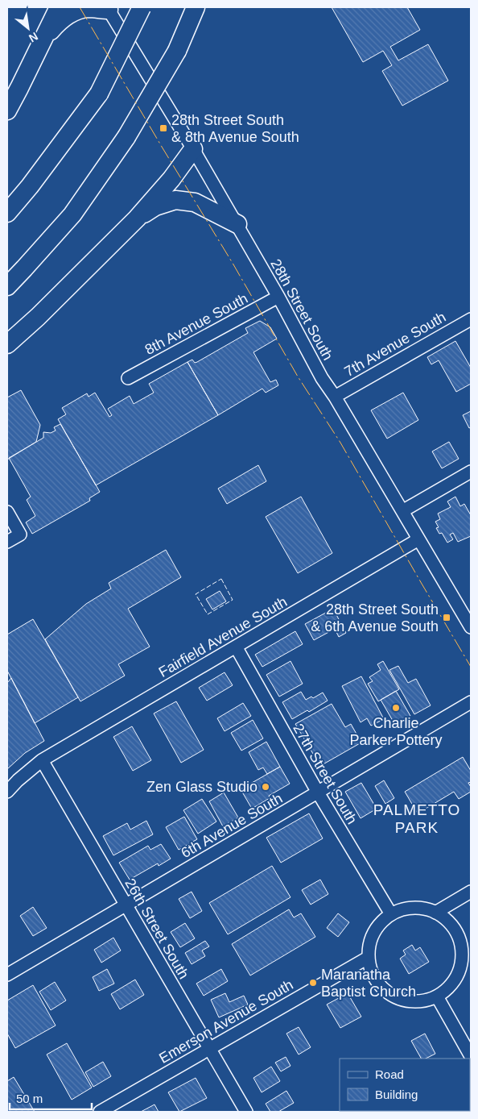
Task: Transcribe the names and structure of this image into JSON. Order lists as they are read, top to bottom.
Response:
{
  "streets": {
    "street": [
      "28th Street South",
      "8th Avenue South",
      "7th Avenue South",
      "Fairfield Avenue South",
      "27th Street South",
      "6th Avenue South",
      "26th Street South",
      "Emerson Avenue South"
    ]
  },
  "crossings": [
    ["28th Street South", "8th Avenue South"],
    ["28th Street South", "7th Avenue South"],
    ["28th Street South", "Fairfield Avenue South"],
    ["Fairfield Avenue South", "27th Street South"],
    ["Fairfield Avenue South", "26th Street South"],
    ["27th Street South", "6th Avenue South"],
    ["27th Street South", "Emerson Avenue South"],
    ["6th Avenue South", "26th Street South"],
    ["26th Street South", "Emerson Avenue South"]
  ],
  "districts": ["PALMETTO PARK"],
  "places": {
    "transit": ["28th Street South & 8th Avenue South", "28th Street South & 6th Avenue South"],
    "other": ["Charlie Parker Pottery", "Zen Glass Studio", "Maranatha Baptist Church"]
  },
  "legend": ["Road", "Building"],
  "scale_bar": "50 m",
  "north": "bottom right"
}
